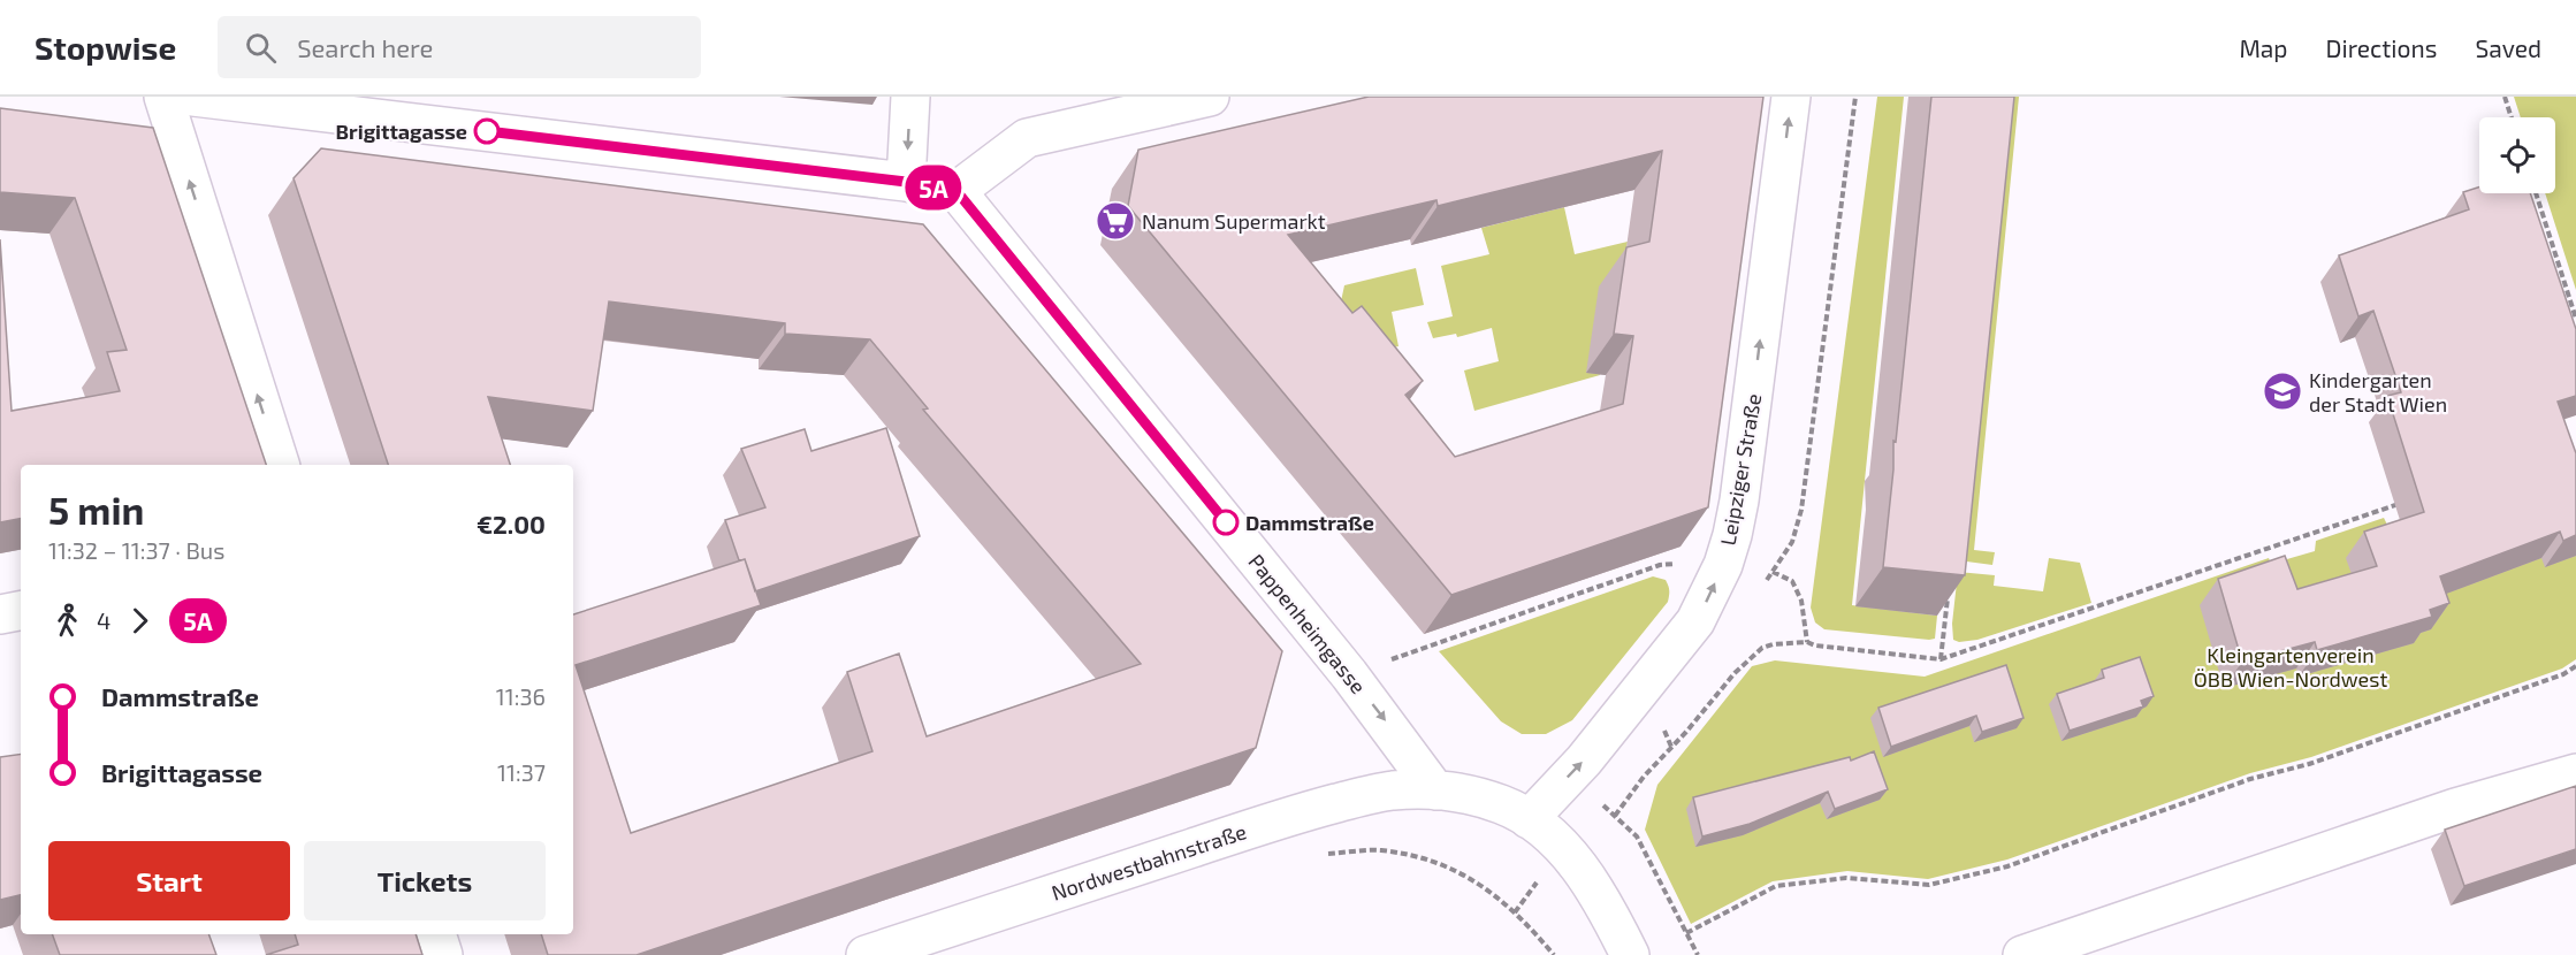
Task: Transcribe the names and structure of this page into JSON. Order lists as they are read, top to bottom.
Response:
{
  "streets": {
    "street": ["Leipziger Straße", "Pappenheimgasse", "Nordwestbahnstraße"]
  },
  "crossings": [
    ["Pappenheimgasse", "Nordwestbahnstraße"]
  ],
  "one_way": ["Leipziger Straße"],
  "parks": ["Kleingartenverein ÖBB Wien-Nordwest"],
  "places": {
    "other": ["Brigittagasse", "Dammstraße"],
    "supermarket": ["Nanum Supermarkt"],
    "school or university": ["Kindergarten der Stadt Wien"]
  },
  "lines": ["bus line 5A"],
  "page": {
    "header": "Stopwise",
    "search": "Search here",
    "nav": ["Map", "Directions", "Saved"],
    "on_map": "5A",
    "heading": ["5 min", "11:32 – 11:37 · Bus", "€2.00"],
    "legs": ["4", "5A"],
    "list": [
      {
        "name": "Dammstraße",
        "value": "11:36"
      },
      {
        "name": "Brigittagasse",
        "value": "11:37"
      }
    ],
    "buttons": ["Start", "Tickets"]
  }
}
